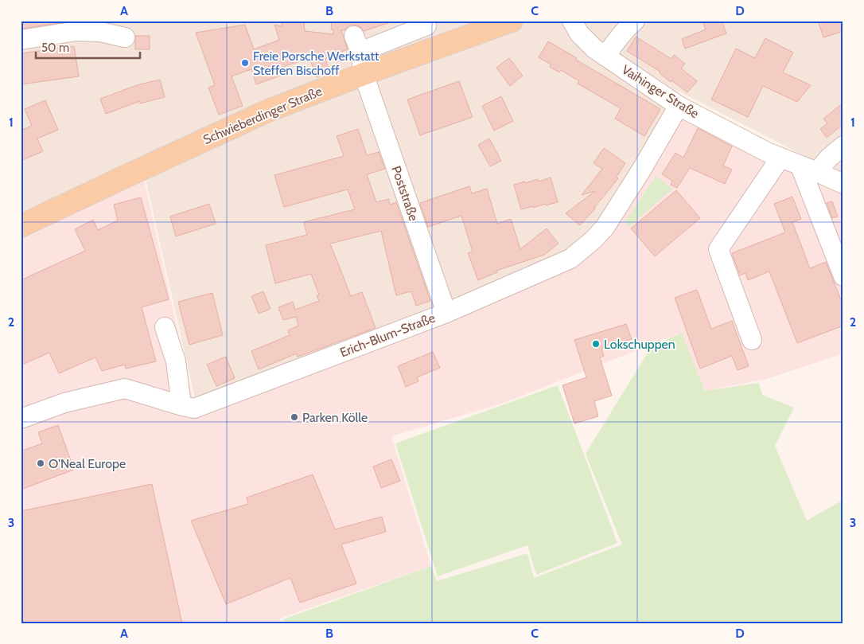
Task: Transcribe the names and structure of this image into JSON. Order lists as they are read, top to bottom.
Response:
{
  "streets": {
    "main road": ["Schwieberdinger Straße"],
    "street": ["Vaihinger Straße", "Poststraße", "Erich-Blum-Straße"]
  },
  "crossings": [
    ["Vaihinger Straße", "Erich-Blum-Straße"],
    ["Schwieberdinger Straße", "Poststraße"],
    ["Poststraße", "Erich-Blum-Straße"]
  ],
  "places": [
    "Freie Porsche Werkstatt Steffen Bischoff",
    "Lokschuppen",
    "Parken Kölle",
    "O'Neal Europe"
  ],
  "scale_bar": "50 m",
  "grid": {
    "columns": [
      "A",
      "B",
      "C",
      "D"
    ],
    "rows": ["1", "2", "3"]
  }
}
